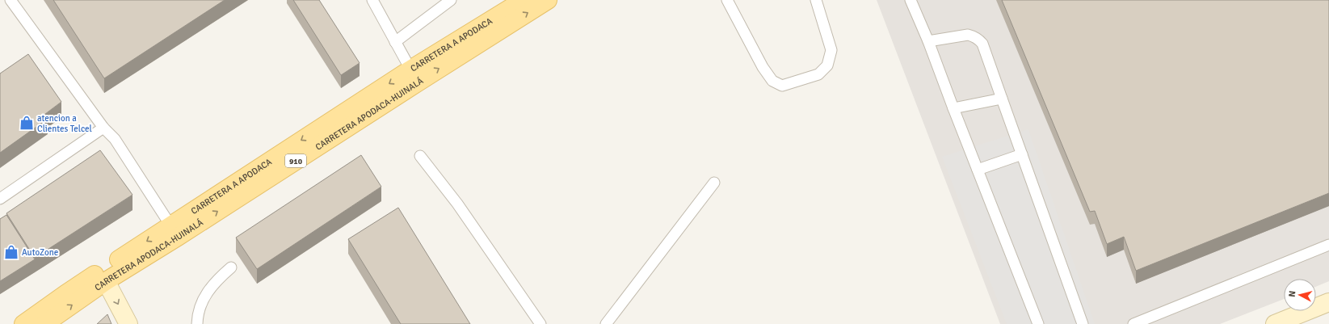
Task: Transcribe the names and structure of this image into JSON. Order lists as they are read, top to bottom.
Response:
{
  "streets": {
    "main road": ["CARRETERA A APODACA", "CARRETERA APODACA-HUINALÁ", "910"]
  },
  "crossings": [
    ["CARRETERA A APODACA", "CARRETERA APODACA-HUINALÁ"],
    ["CARRETERA APODACA-HUINALÁ", "910"]
  ],
  "places": {
    "shop": ["atencion a Clientes Telcel", "AutoZone"]
  },
  "north": "left"
}
